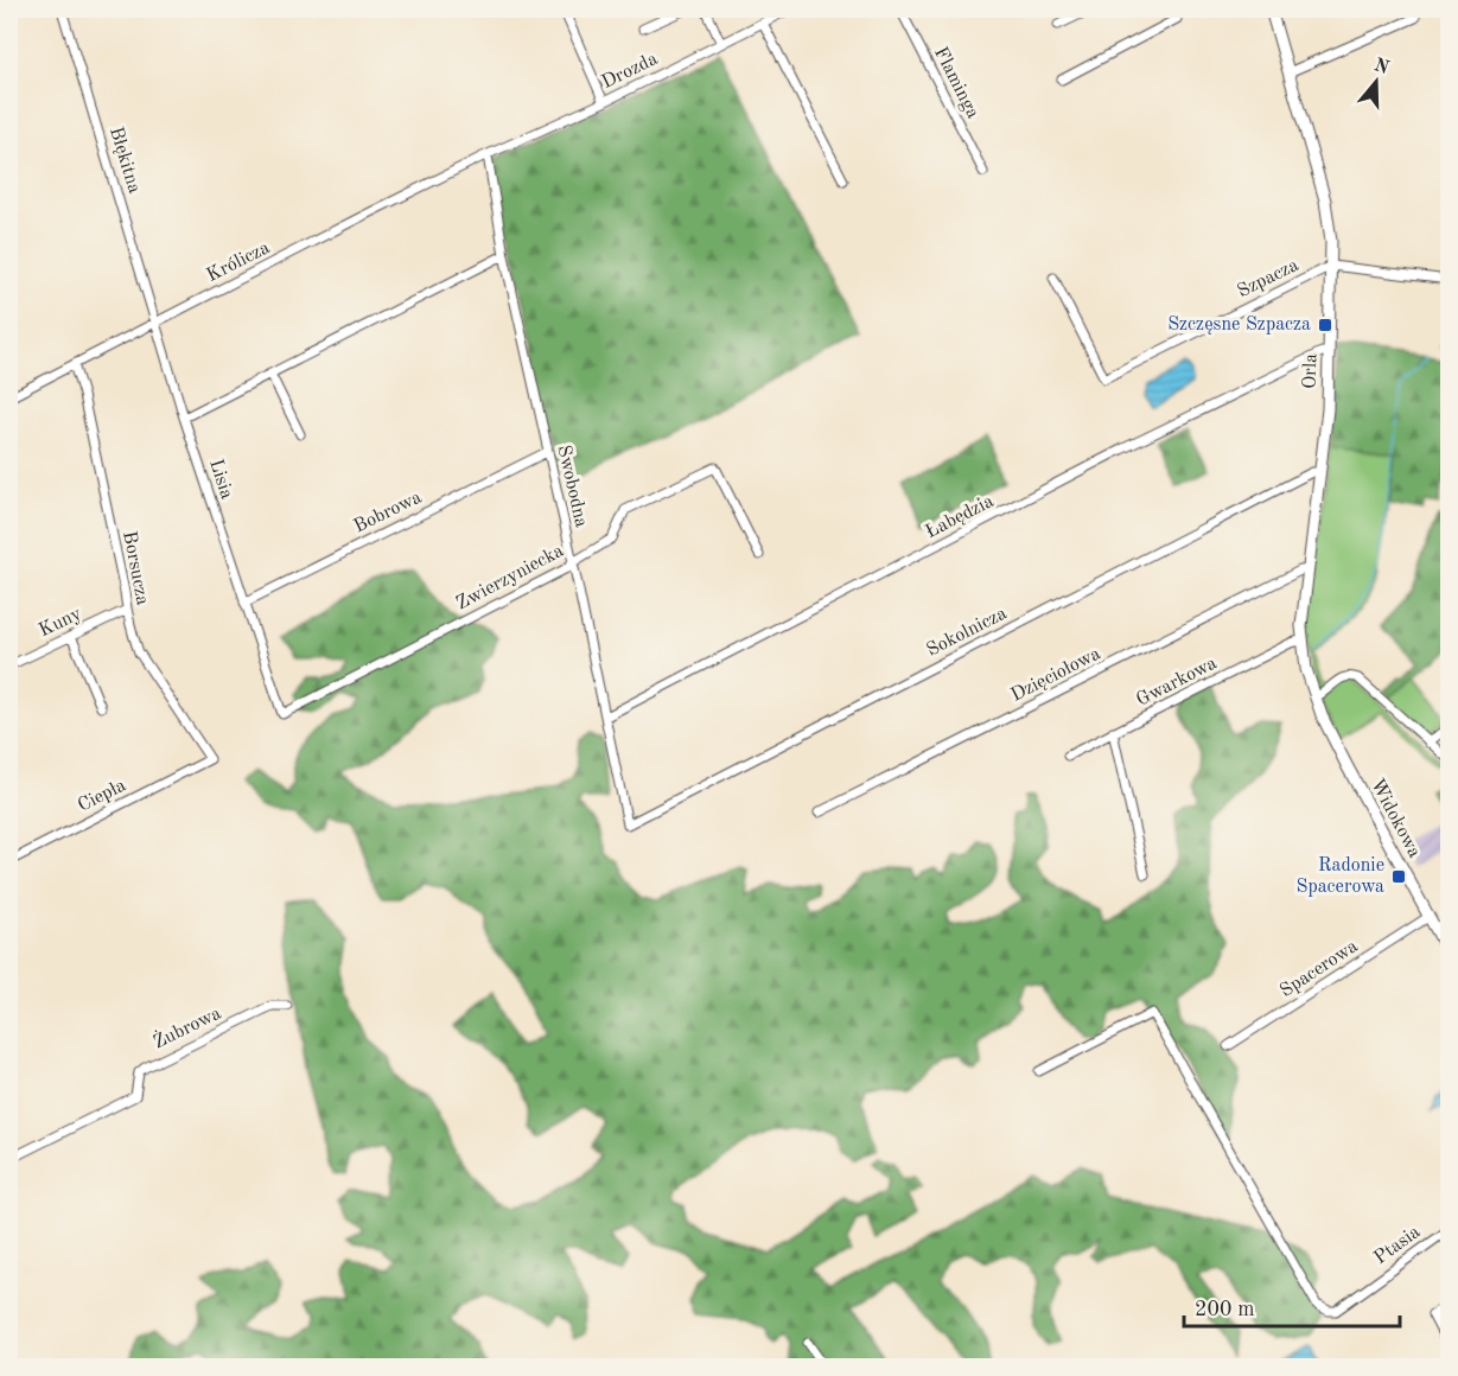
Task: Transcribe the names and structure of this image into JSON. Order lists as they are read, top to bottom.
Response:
{
  "streets": {
    "street": [
      "Drozda",
      "Flaminga",
      "Błękitna",
      "Królicza",
      "Szpacza",
      "Orla",
      "Lisia",
      "Swobodna",
      "Bobrowa",
      "Łabędzia",
      "Borsucza",
      "Zwierzyniecka",
      "Kuny",
      "Sokolnicza",
      "Dzięciołowa",
      "Gwarkowa",
      "Ciepła",
      "Widokowa",
      "Spacerowa",
      "Żubrowa",
      "Ptasia"
    ]
  },
  "crossings": [
    ["Drozda", "Królicza"],
    ["Drozda", "Swobodna"],
    ["Błękitna", "Królicza"],
    ["Błękitna", "Lisia"],
    ["Królicza", "Lisia"],
    ["Królicza", "Swobodna"],
    ["Królicza", "Borsucza"],
    ["Szpacza", "Orla"],
    ["Orla", "Łabędzia"],
    ["Orla", "Sokolnicza"],
    ["Orla", "Dzięciołowa"],
    ["Orla", "Gwarkowa"],
    ["Orla", "Widokowa"],
    ["Lisia", "Bobrowa"],
    ["Lisia", "Zwierzyniecka"],
    ["Swobodna", "Bobrowa"],
    ["Swobodna", "Łabędzia"],
    ["Swobodna", "Zwierzyniecka"],
    ["Swobodna", "Sokolnicza"],
    ["Borsucza", "Kuny"],
    ["Borsucza", "Ciepła"],
    ["Widokowa", "Spacerowa"]
  ],
  "places": {
    "transit": ["Szczęsne Szpacza", "Radonie Spacerowa"]
  },
  "scale_bar": "200 m",
  "north": "top"
}
